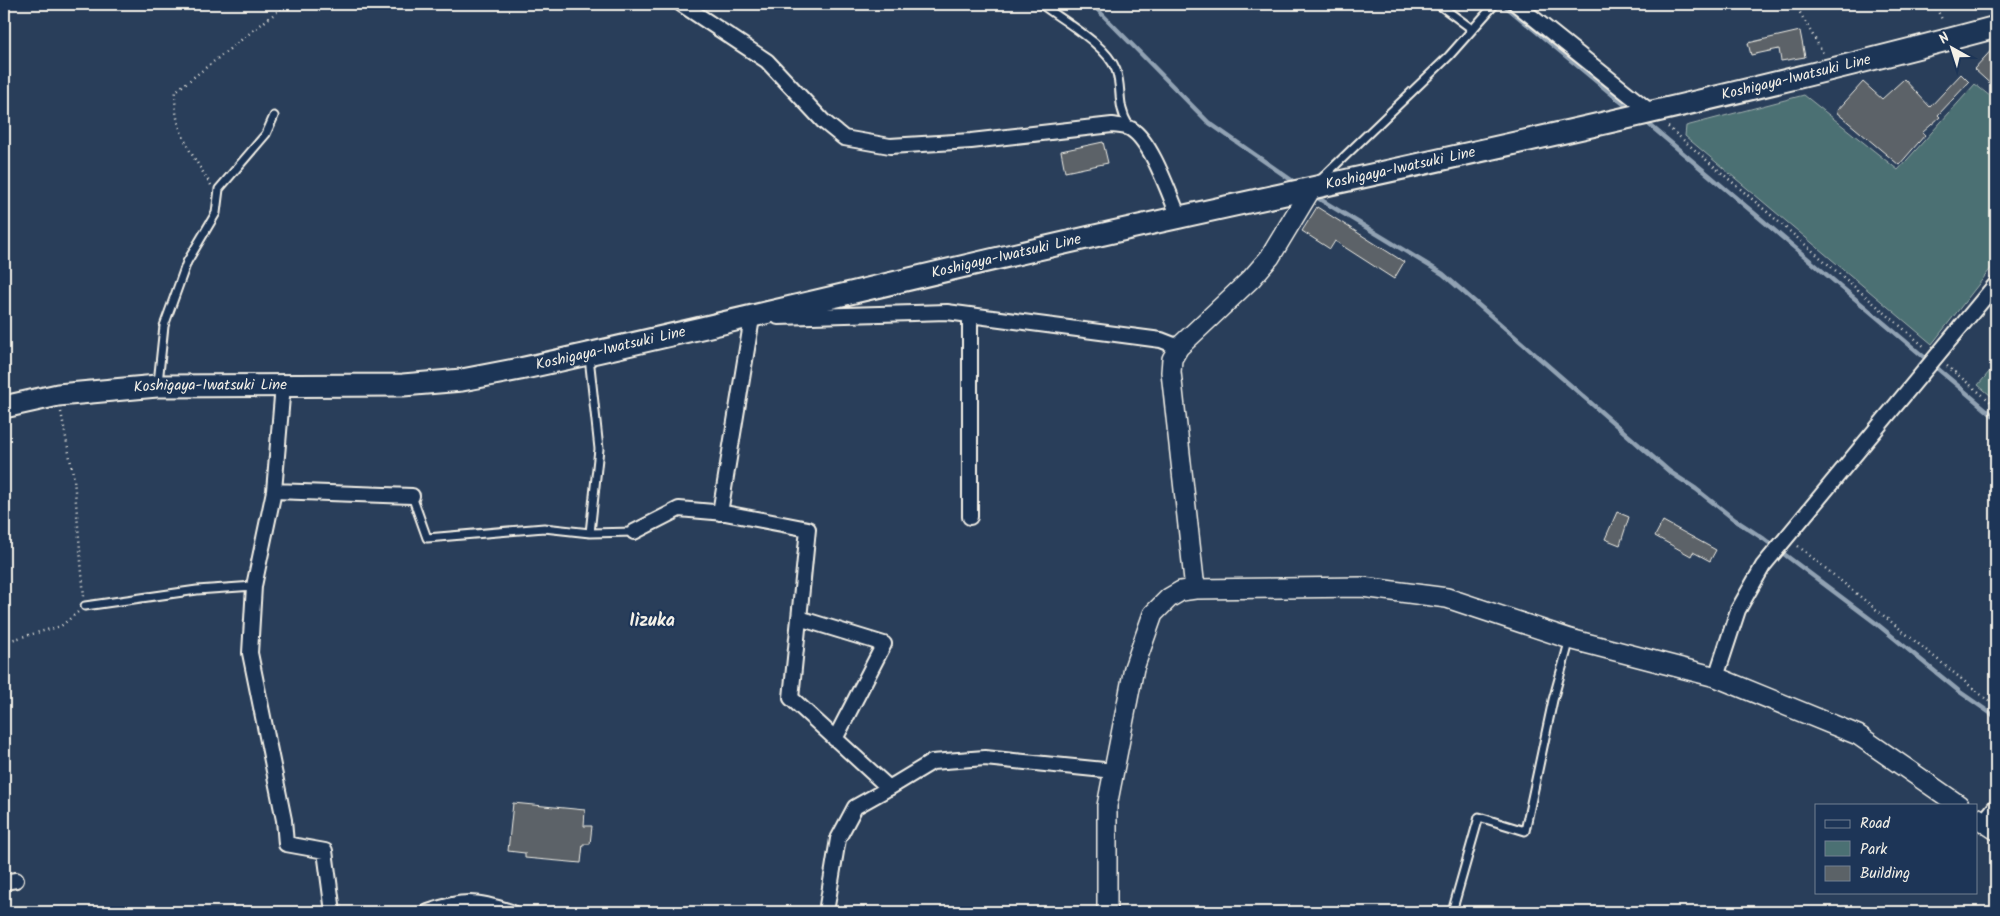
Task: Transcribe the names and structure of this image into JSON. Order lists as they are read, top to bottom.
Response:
{
  "streets": {
    "main road": ["Koshigaya-Iwatsuki Line"]
  },
  "districts": ["Iizuka"],
  "legend": ["Road", "Park", "Building"],
  "north": "top left"
}
